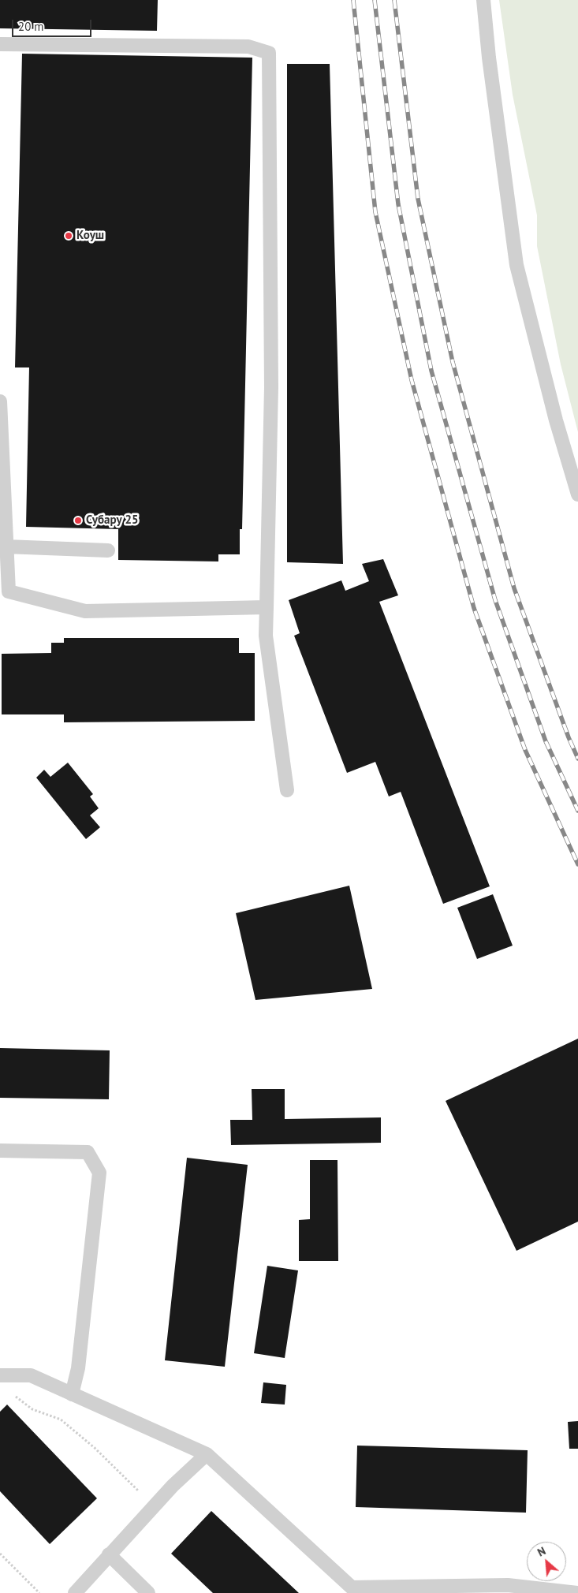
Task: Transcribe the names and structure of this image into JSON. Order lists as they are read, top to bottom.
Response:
{
  "places": ["Коуш", "Субару 25"],
  "scale_bar": "20 m",
  "north": "top left"
}
